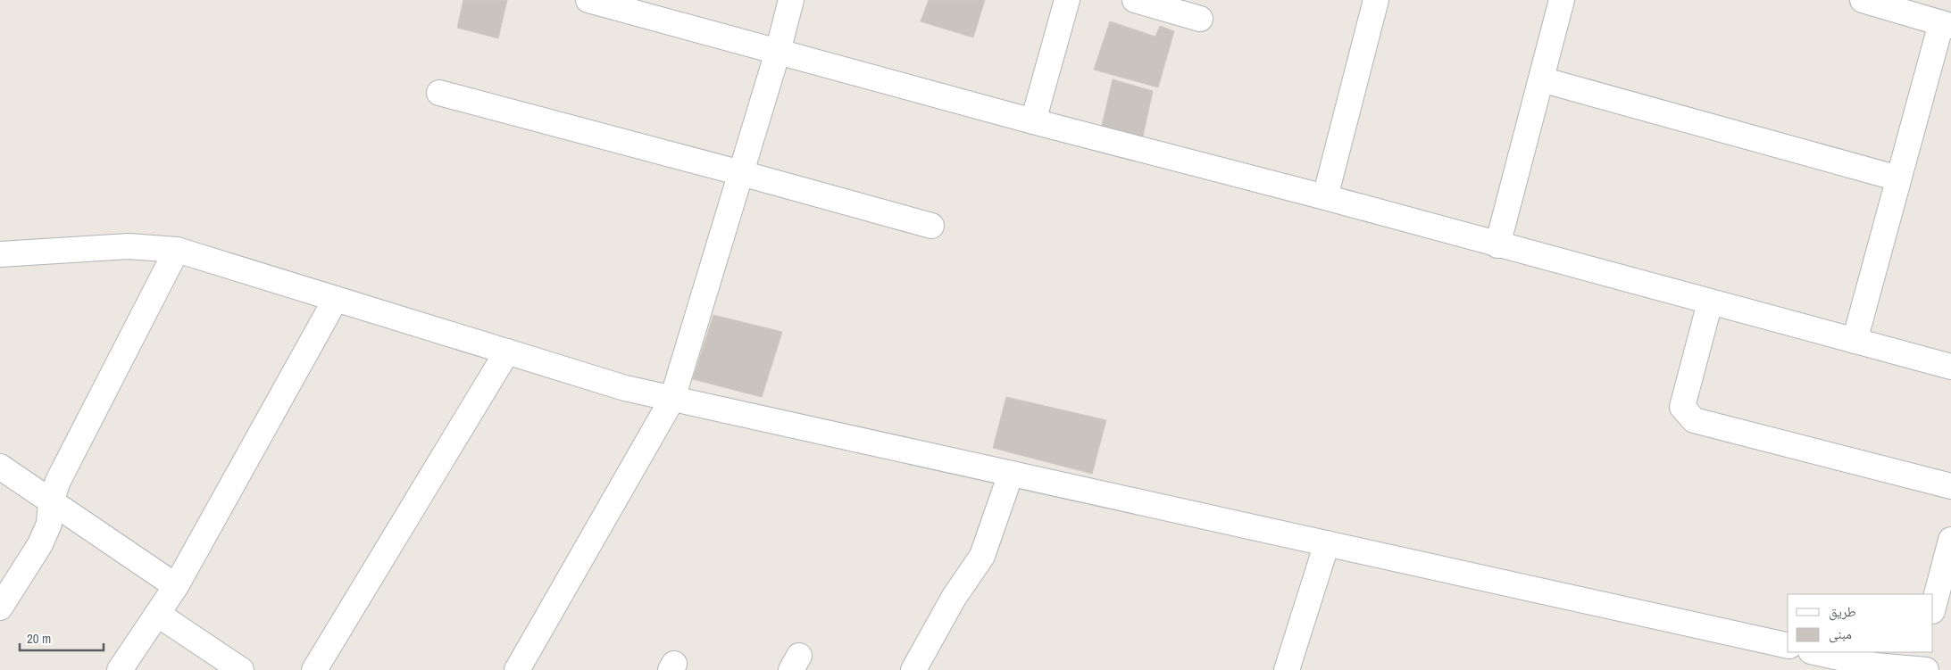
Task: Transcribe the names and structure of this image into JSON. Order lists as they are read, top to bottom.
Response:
{
  "legend": ["طريق", "مبنى"],
  "scale_bar": "20 m"
}
